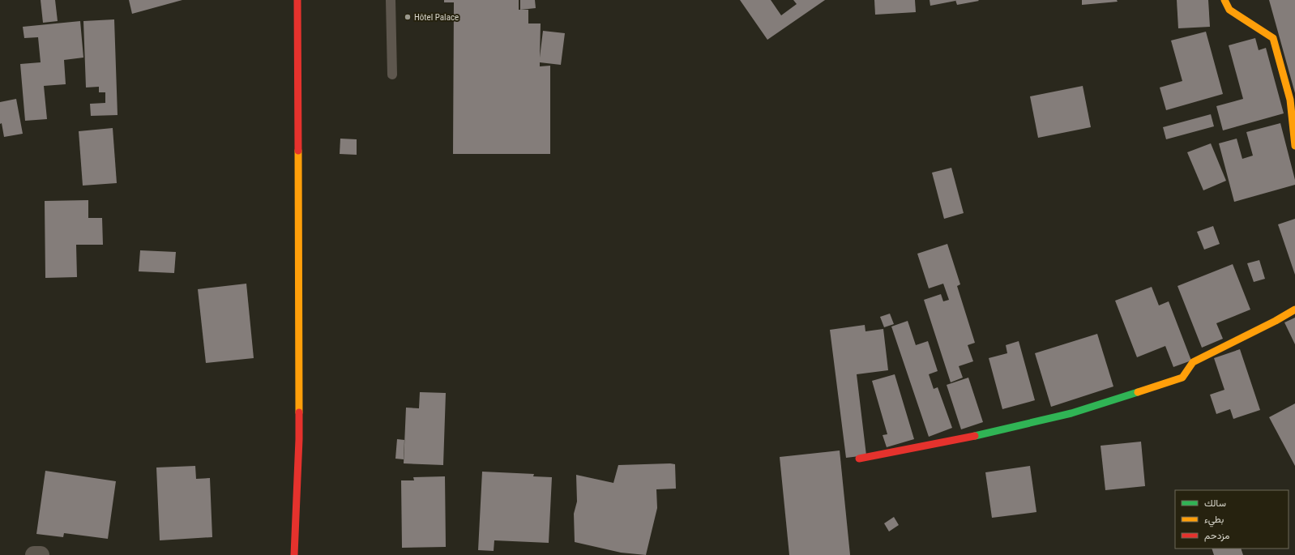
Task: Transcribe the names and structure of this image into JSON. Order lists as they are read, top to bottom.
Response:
{
  "places": ["Hôtel Palace"],
  "legend": ["سالك", "بطيء", "مزدحم"]
}
